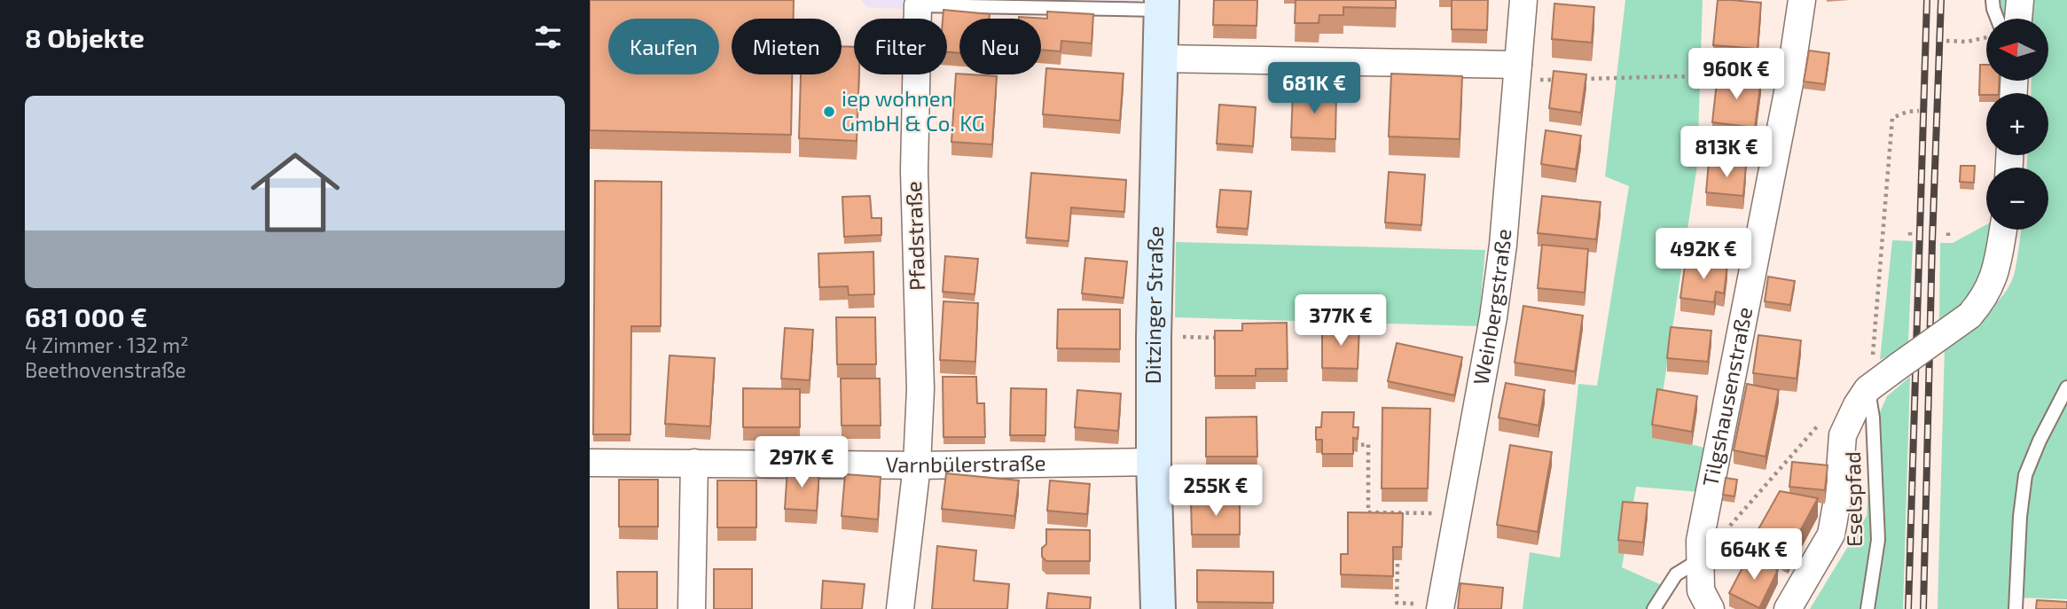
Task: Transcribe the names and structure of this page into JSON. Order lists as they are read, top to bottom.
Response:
{
  "streets": {
    "street": [
      "Pfadstraße",
      "Ditzinger Straße",
      "Weinbergstraße",
      "Tilgshausenstraße",
      "Varnbülerstraße"
    ],
    "lane": ["Eselspfad"]
  },
  "crossings": [
    ["Pfadstraße", "Varnbülerstraße"],
    ["Ditzinger Straße", "Varnbülerstraße"]
  ],
  "places": ["iep wohnen GmbH & Co. KG"],
  "north": "left",
  "page": {
    "heading": "8 Objekte",
    "map_buttons": ["+", "−"],
    "chip": [
      "Kaufen",
      "Mieten",
      "Filter",
      "Neu"
    ],
    "price": [
      "960K €",
      "681K €",
      "813K €",
      "492K €",
      "377K €",
      "297K €",
      "255K €",
      "664K €"
    ],
    "list": [
      {
        "name": "681 000 €",
        "note": "4 Zimmer · 132 m² · Beethovenstraße"
      }
    ]
  }
}
